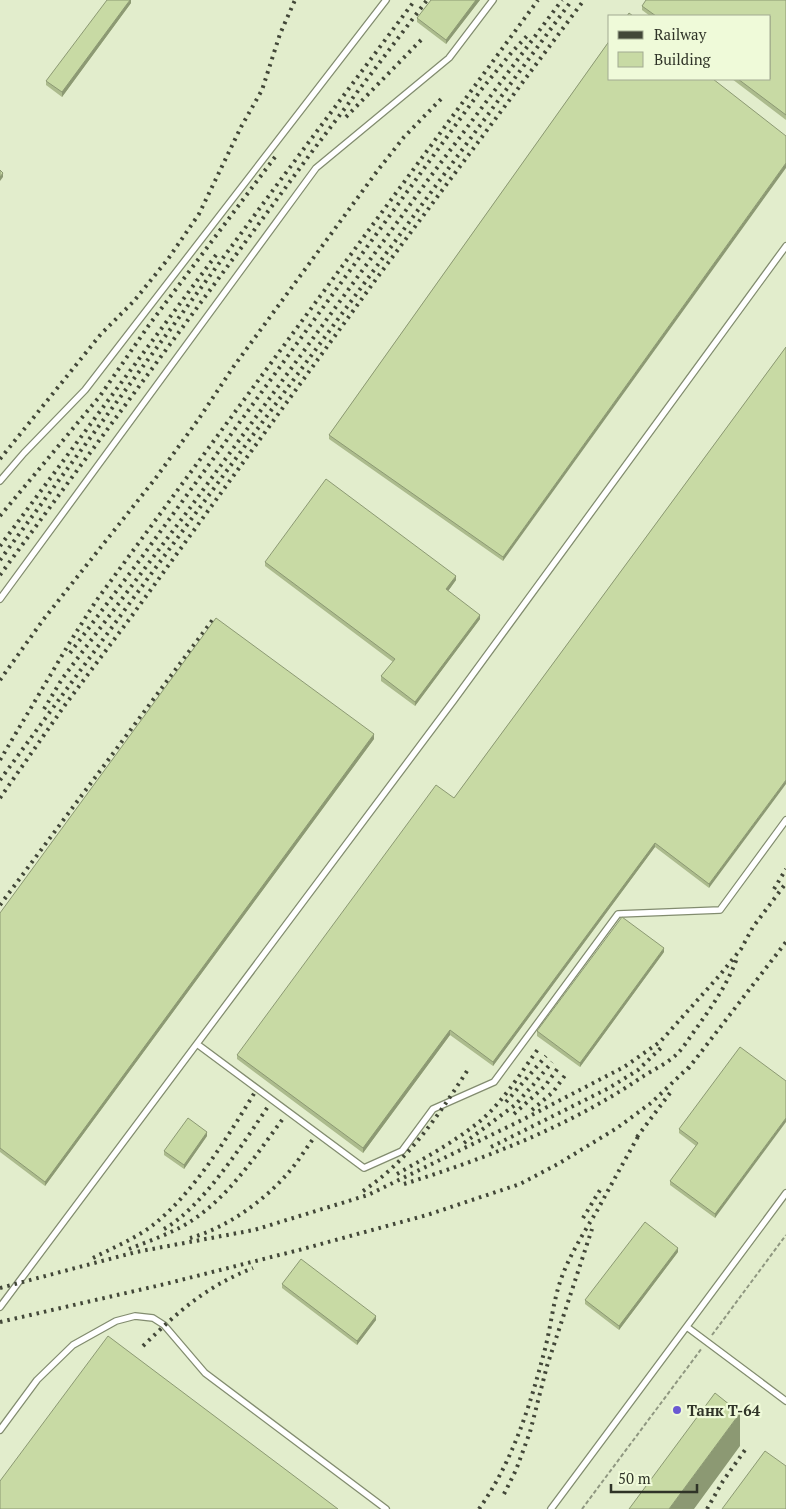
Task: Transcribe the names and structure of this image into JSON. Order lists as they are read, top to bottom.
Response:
{
  "places": ["Танк Т-64"],
  "legend": ["Railway", "Building"],
  "scale_bar": "50 m"
}
